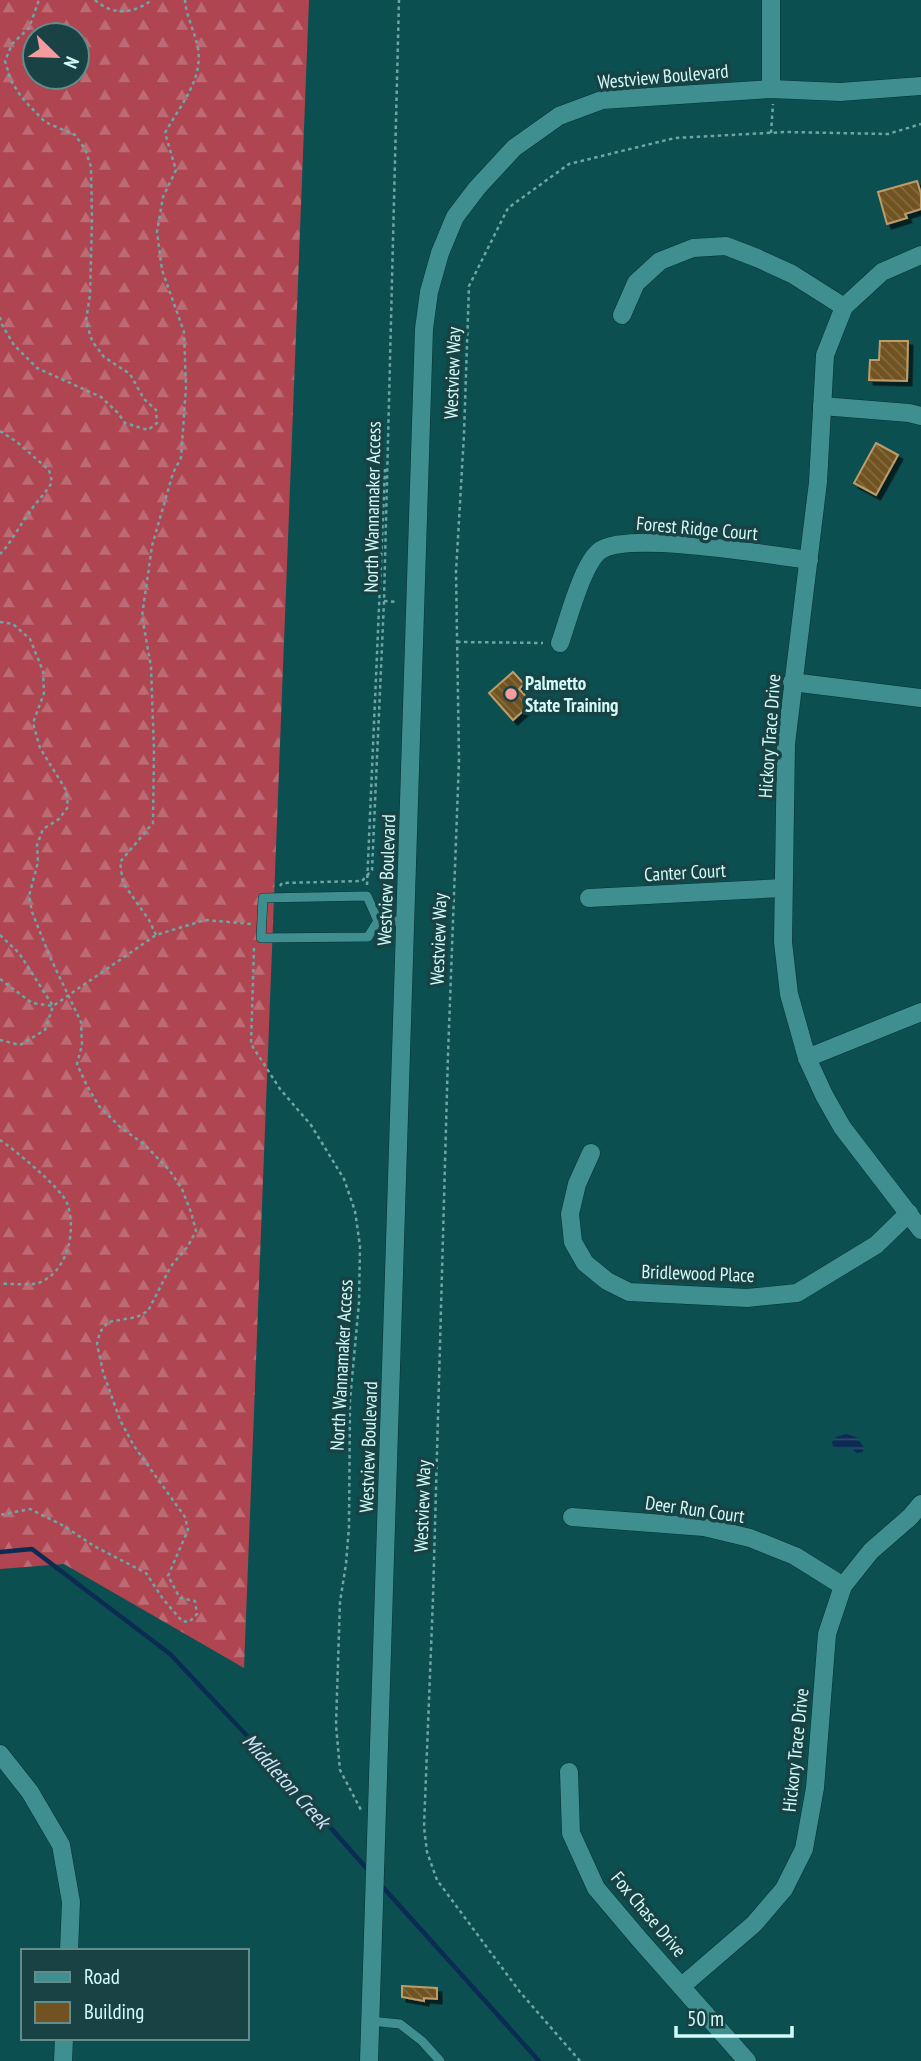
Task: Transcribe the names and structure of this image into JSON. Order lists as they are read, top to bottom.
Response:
{
  "streets": {
    "street": [
      "Westview Boulevard",
      "Forest Ridge Court",
      "Hickory Trace Drive",
      "Canter Court",
      "Bridlewood Place",
      "Deer Run Court",
      "Fox Chase Drive"
    ],
    "path": ["Westview Way", "North Wannamaker Access"]
  },
  "crossings": [
    ["Westview Boulevard", "North Wannamaker Access"],
    ["Forest Ridge Court", "Hickory Trace Drive"],
    ["Hickory Trace Drive", "Canter Court"],
    ["Hickory Trace Drive", "Bridlewood Place"],
    ["Hickory Trace Drive", "Deer Run Court"],
    ["Hickory Trace Drive", "Fox Chase Drive"]
  ],
  "water": ["Middleton Creek"],
  "places": ["Palmetto State Training"],
  "legend": ["Road", "Building"],
  "scale_bar": "50 m",
  "north": "bottom right"
}
